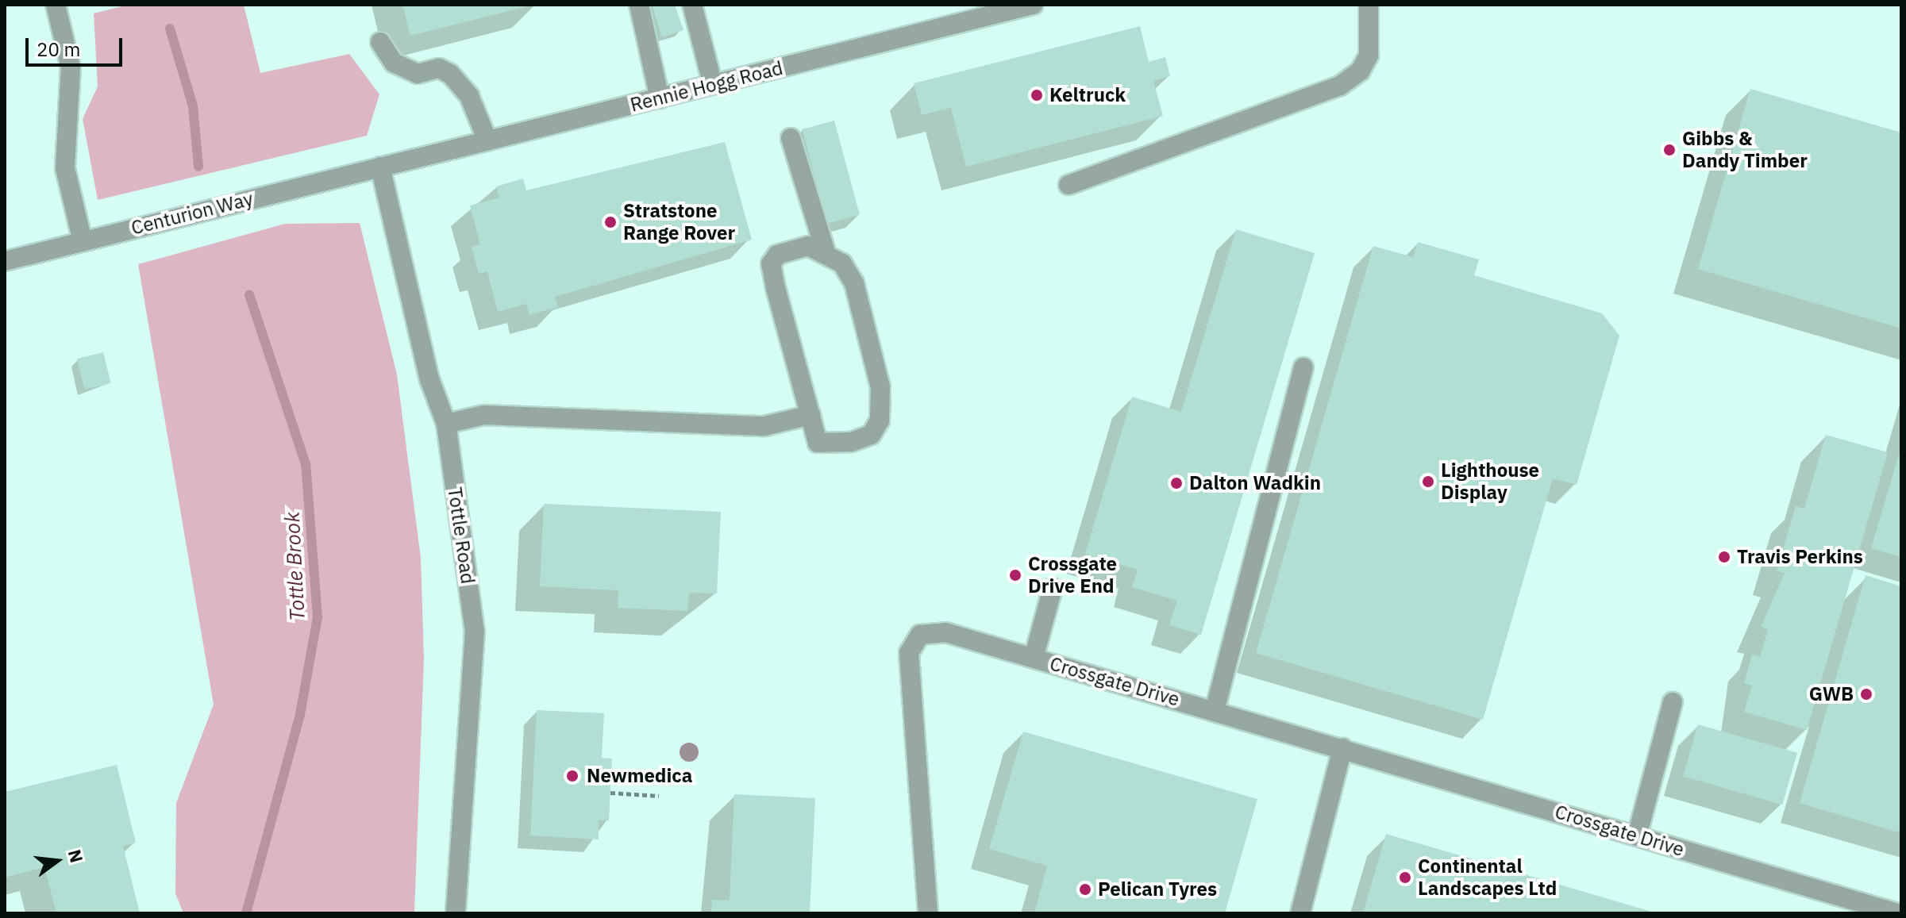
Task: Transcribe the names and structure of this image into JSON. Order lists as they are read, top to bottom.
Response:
{
  "streets": {
    "street": [
      "Rennie Hogg Road",
      "Centurion Way",
      "Tottle Road",
      "Crossgate Drive"
    ]
  },
  "crossings": [
    ["Rennie Hogg Road", "Centurion Way"],
    ["Rennie Hogg Road", "Tottle Road"],
    ["Centurion Way", "Tottle Road"]
  ],
  "water": ["Tottle Brook"],
  "places": [
    "Keltruck",
    "Gibbs & Dandy Timber",
    "Stratstone Range Rover",
    "Lighthouse Display",
    "Dalton Wadkin",
    "Travis Perkins",
    "Crossgate Drive End",
    "GWB",
    "Newmedica",
    "Continental Landscapes Ltd",
    "Pelican Tyres"
  ],
  "scale_bar": "20 m",
  "north": "right"
}
